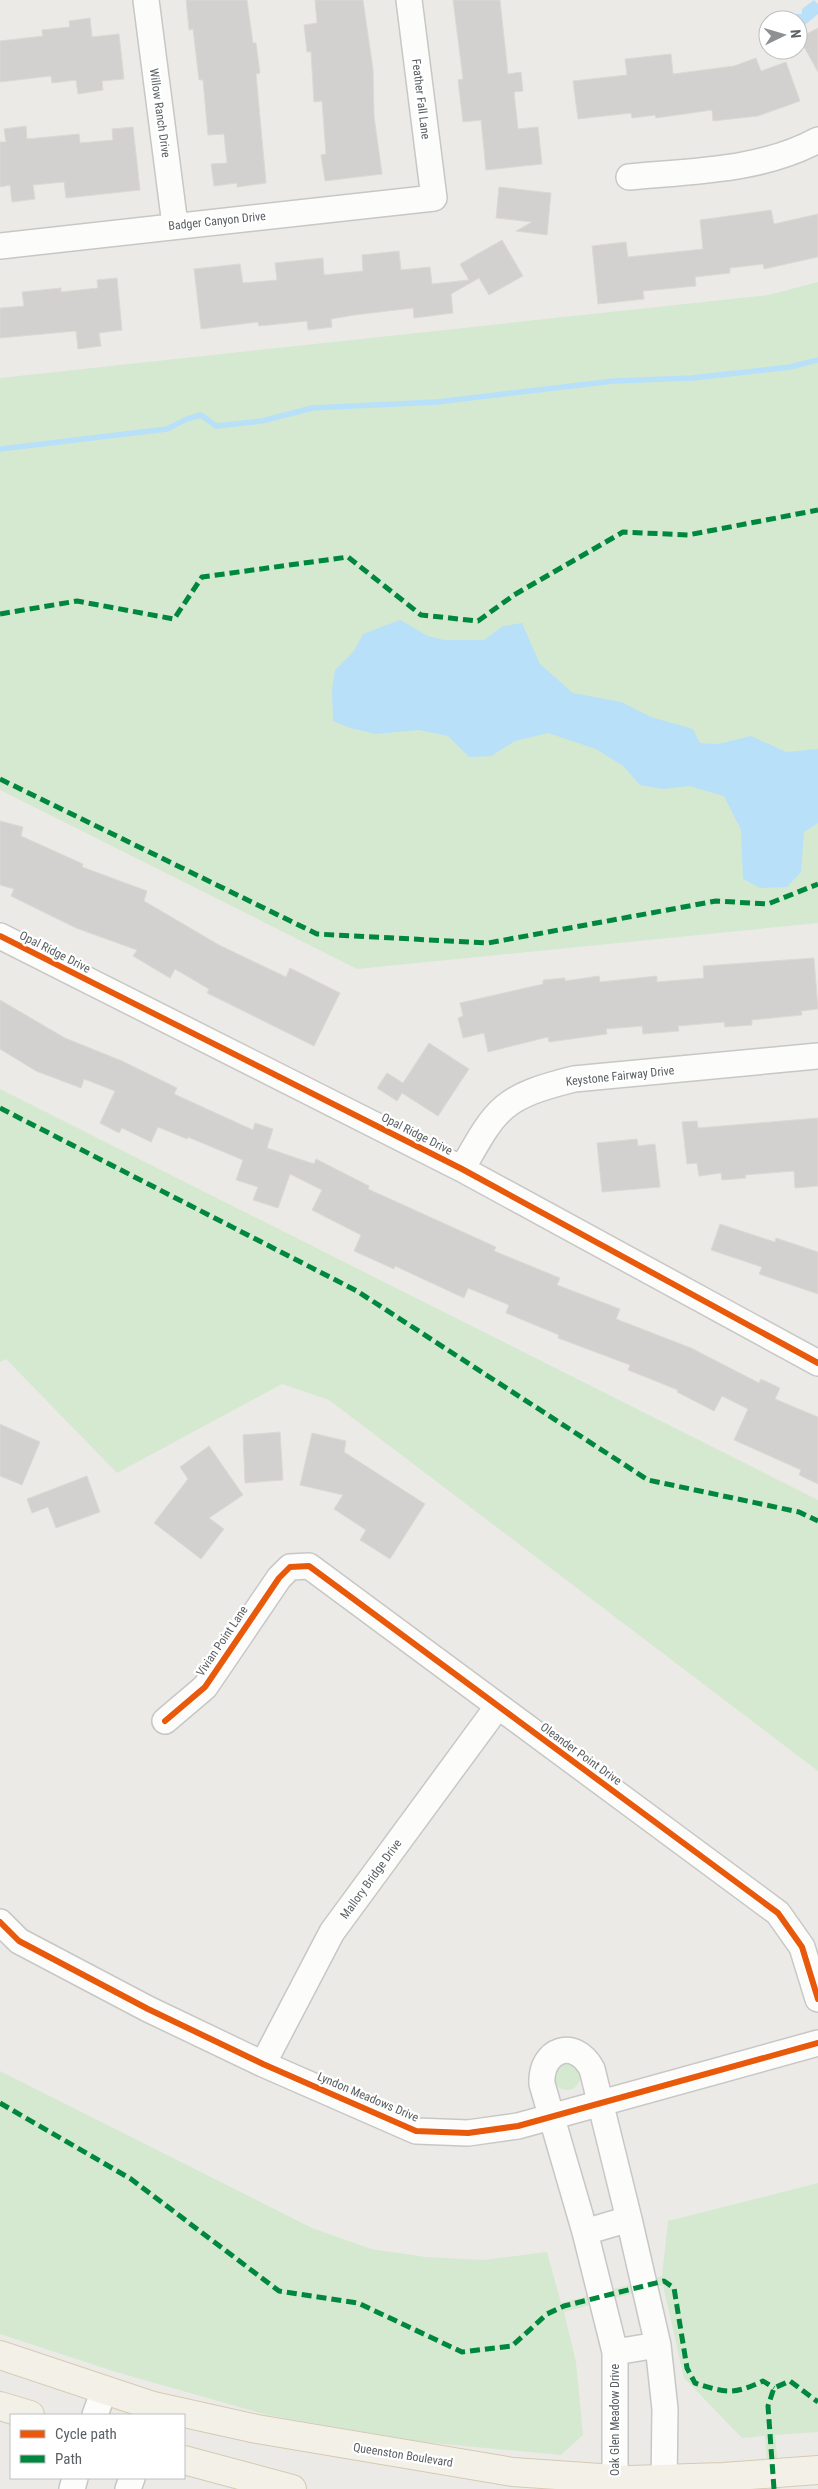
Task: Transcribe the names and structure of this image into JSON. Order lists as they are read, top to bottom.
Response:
{
  "streets": {
    "main road": ["Queenston Boulevard"],
    "street": [
      "Feather Fall Lane",
      "Willow Ranch Drive",
      "Badger Canyon Drive",
      "Opal Ridge Drive",
      "Keystone Fairway Drive",
      "Vivian Point Lane",
      "Oleander Point Drive",
      "Mallory Bridge Drive",
      "Lyndon Meadows Drive",
      "Oak Glen Meadow Drive"
    ]
  },
  "crossings": [
    ["Feather Fall Lane", "Badger Canyon Drive"],
    ["Willow Ranch Drive", "Badger Canyon Drive"],
    ["Opal Ridge Drive", "Keystone Fairway Drive"],
    ["Vivian Point Lane", "Oleander Point Drive"],
    ["Oleander Point Drive", "Mallory Bridge Drive"],
    ["Mallory Bridge Drive", "Lyndon Meadows Drive"],
    ["Lyndon Meadows Drive", "Oak Glen Meadow Drive"],
    ["Oak Glen Meadow Drive", "Queenston Boulevard"]
  ],
  "legend": ["Cycle path", "Path"],
  "north": "right"
}
